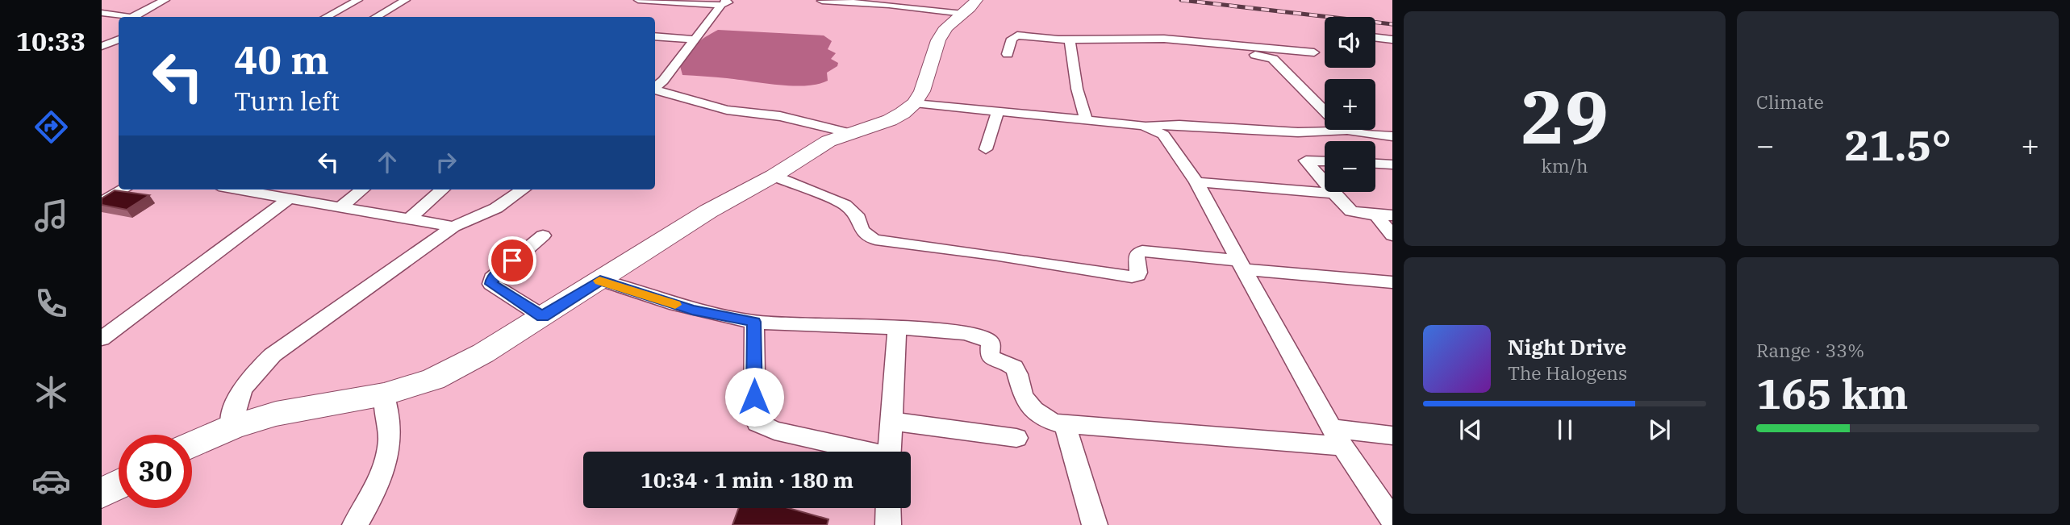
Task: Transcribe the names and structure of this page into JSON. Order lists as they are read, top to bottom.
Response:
{
  "page": {
    "tabs": "10:33",
    "tile": [
      ["29", "km/h"],
      "Climate",
      ["Range · 33%", "165 km"]
    ],
    "map_buttons": ["+", "−"],
    "turn": ["40 m", "Turn left"],
    "heat": ["−", "21.5°", "+"],
    "song": ["Night Drive", "The Halogens"],
    "limit": "30",
    "trip": "10:34 · 1 min · 180 m"
  }
}
